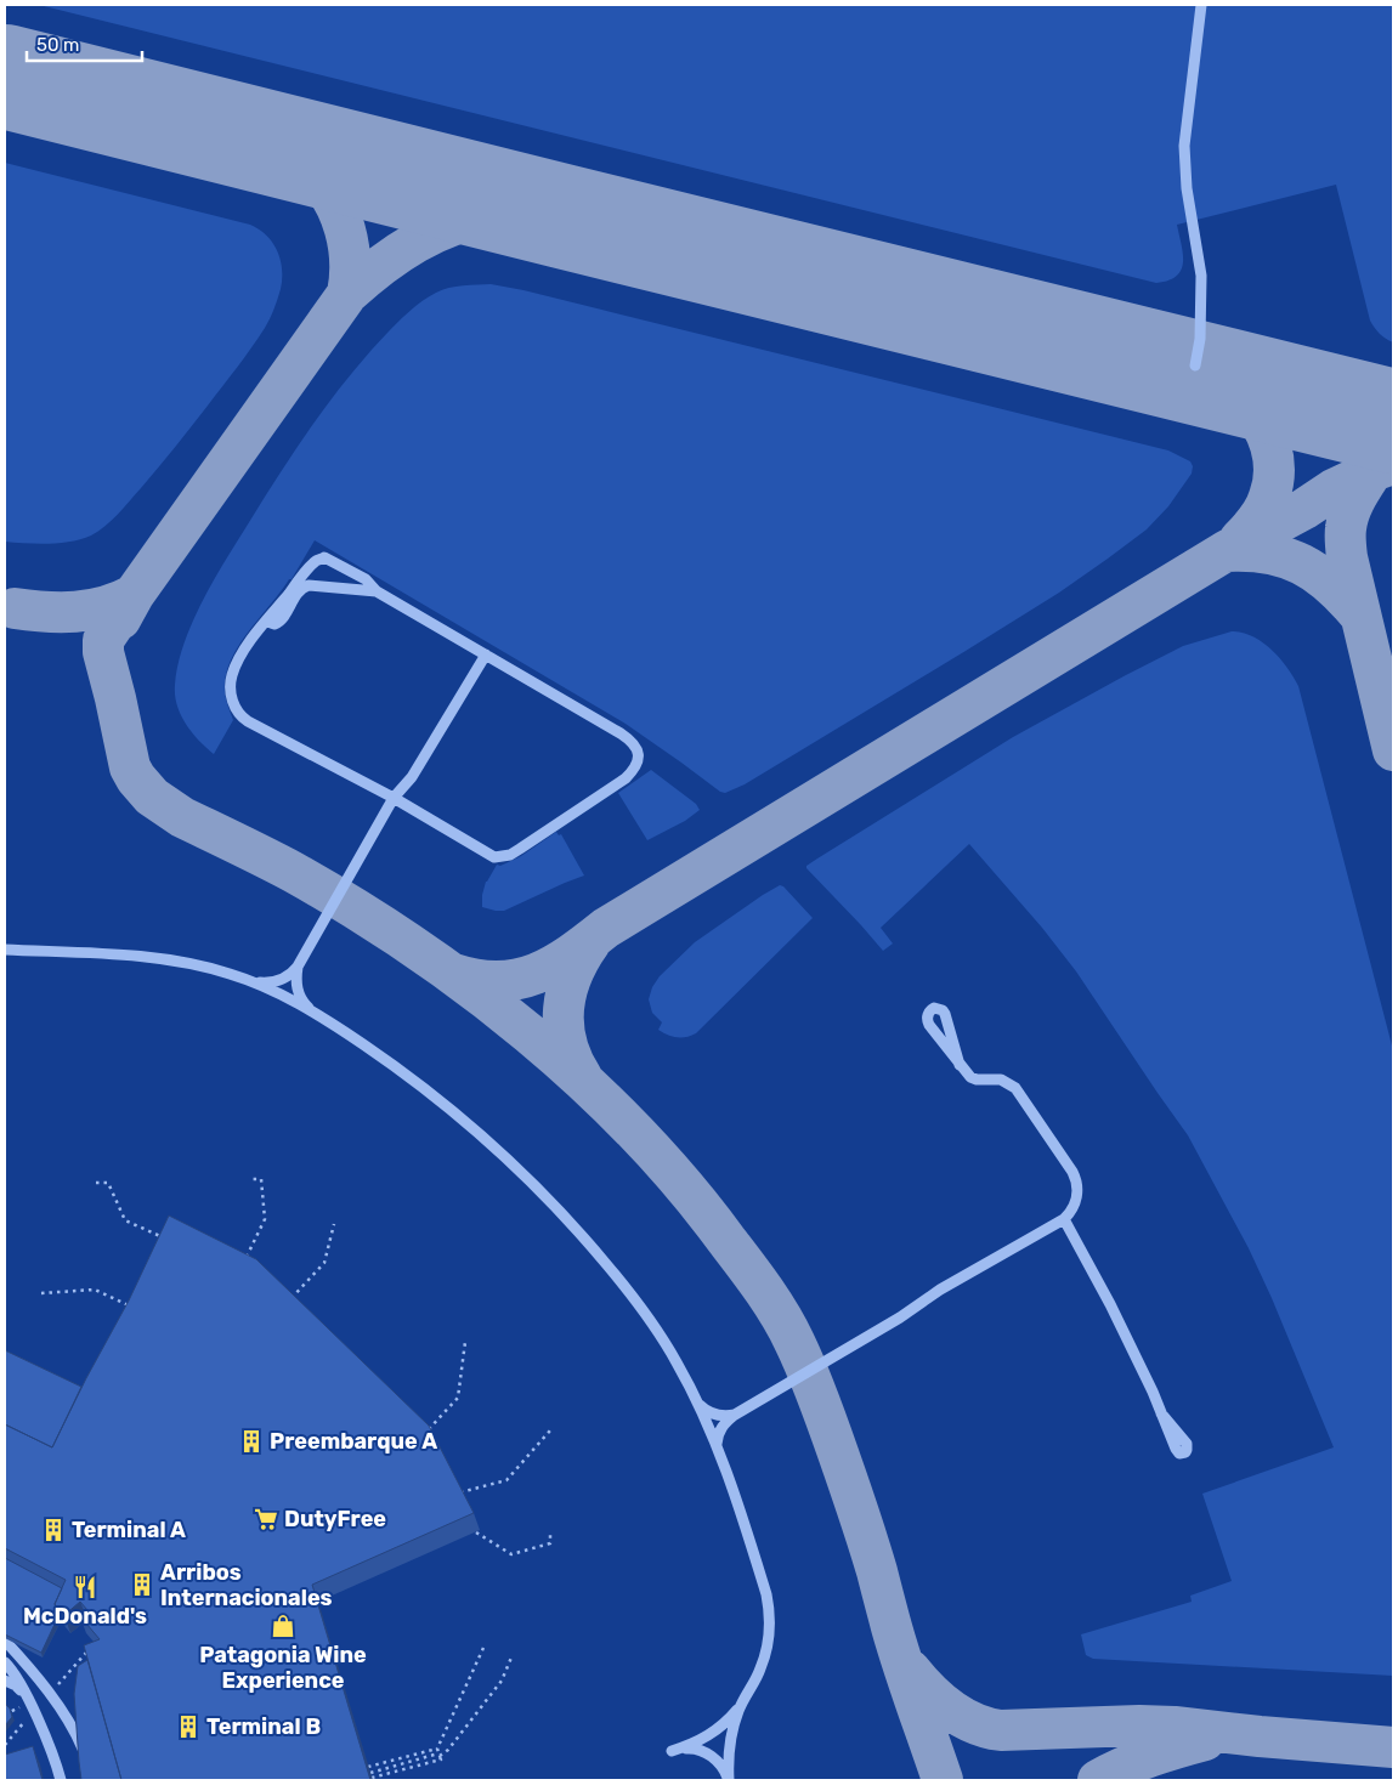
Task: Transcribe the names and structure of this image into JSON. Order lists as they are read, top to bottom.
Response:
{
  "places": {
    "building": [
      "Preembarque A",
      "Terminal A",
      "Arribos Internacionales",
      "Terminal B"
    ],
    "supermarket": ["DutyFree"],
    "restaurant": ["McDonald's"],
    "shop": ["Patagonia Wine Experience"]
  },
  "scale_bar": "50 m"
}
